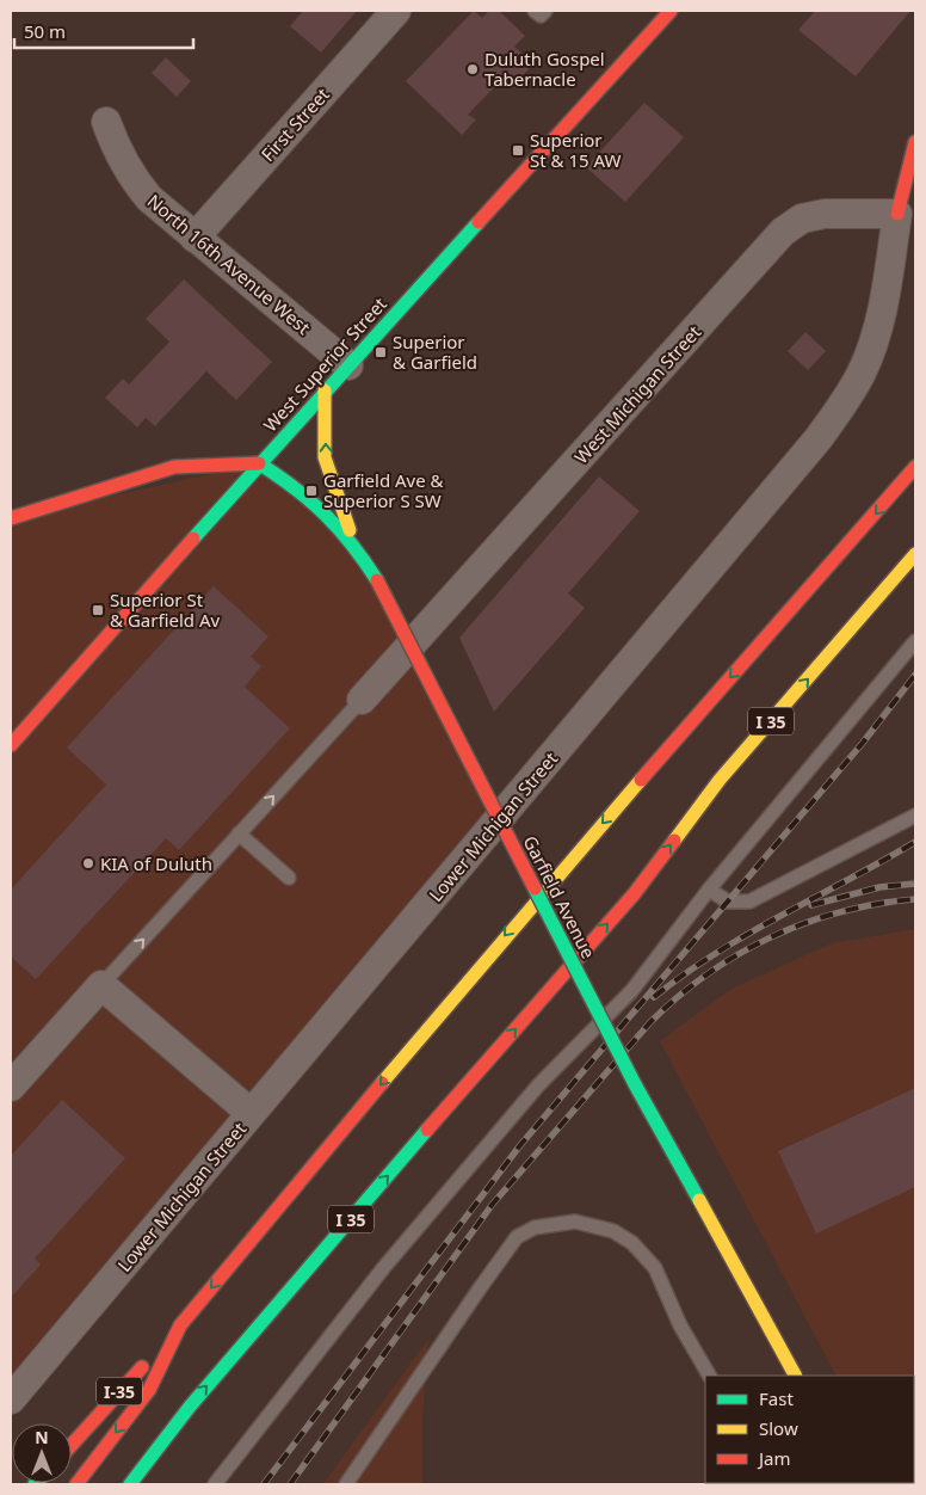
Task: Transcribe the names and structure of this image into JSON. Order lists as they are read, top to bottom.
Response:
{
  "streets": {
    "main road": [
      "West Superior Street",
      "I 35",
      "Garfield Avenue",
      "I-35"
    ],
    "street": [
      "First Street",
      "North 16th Avenue West",
      "West Michigan Street",
      "Lower Michigan Street"
    ]
  },
  "crossings": [
    ["First Street", "North 16th Avenue West"],
    ["North 16th Avenue West", "West Superior Street"],
    ["West Superior Street", "Garfield Avenue"],
    ["West Michigan Street", "Lower Michigan Street"]
  ],
  "places": {
    "other": ["Duluth Gospel Tabernacle", "KIA of Duluth"],
    "transit": [
      "Superior St & 15 AW",
      "Superior & Garfield",
      "Garfield Ave & Superior S SW",
      "Superior St & Garfield Av"
    ]
  },
  "legend": ["Fast", "Slow", "Jam"],
  "scale_bar": "50 m",
  "north": "top"
}
